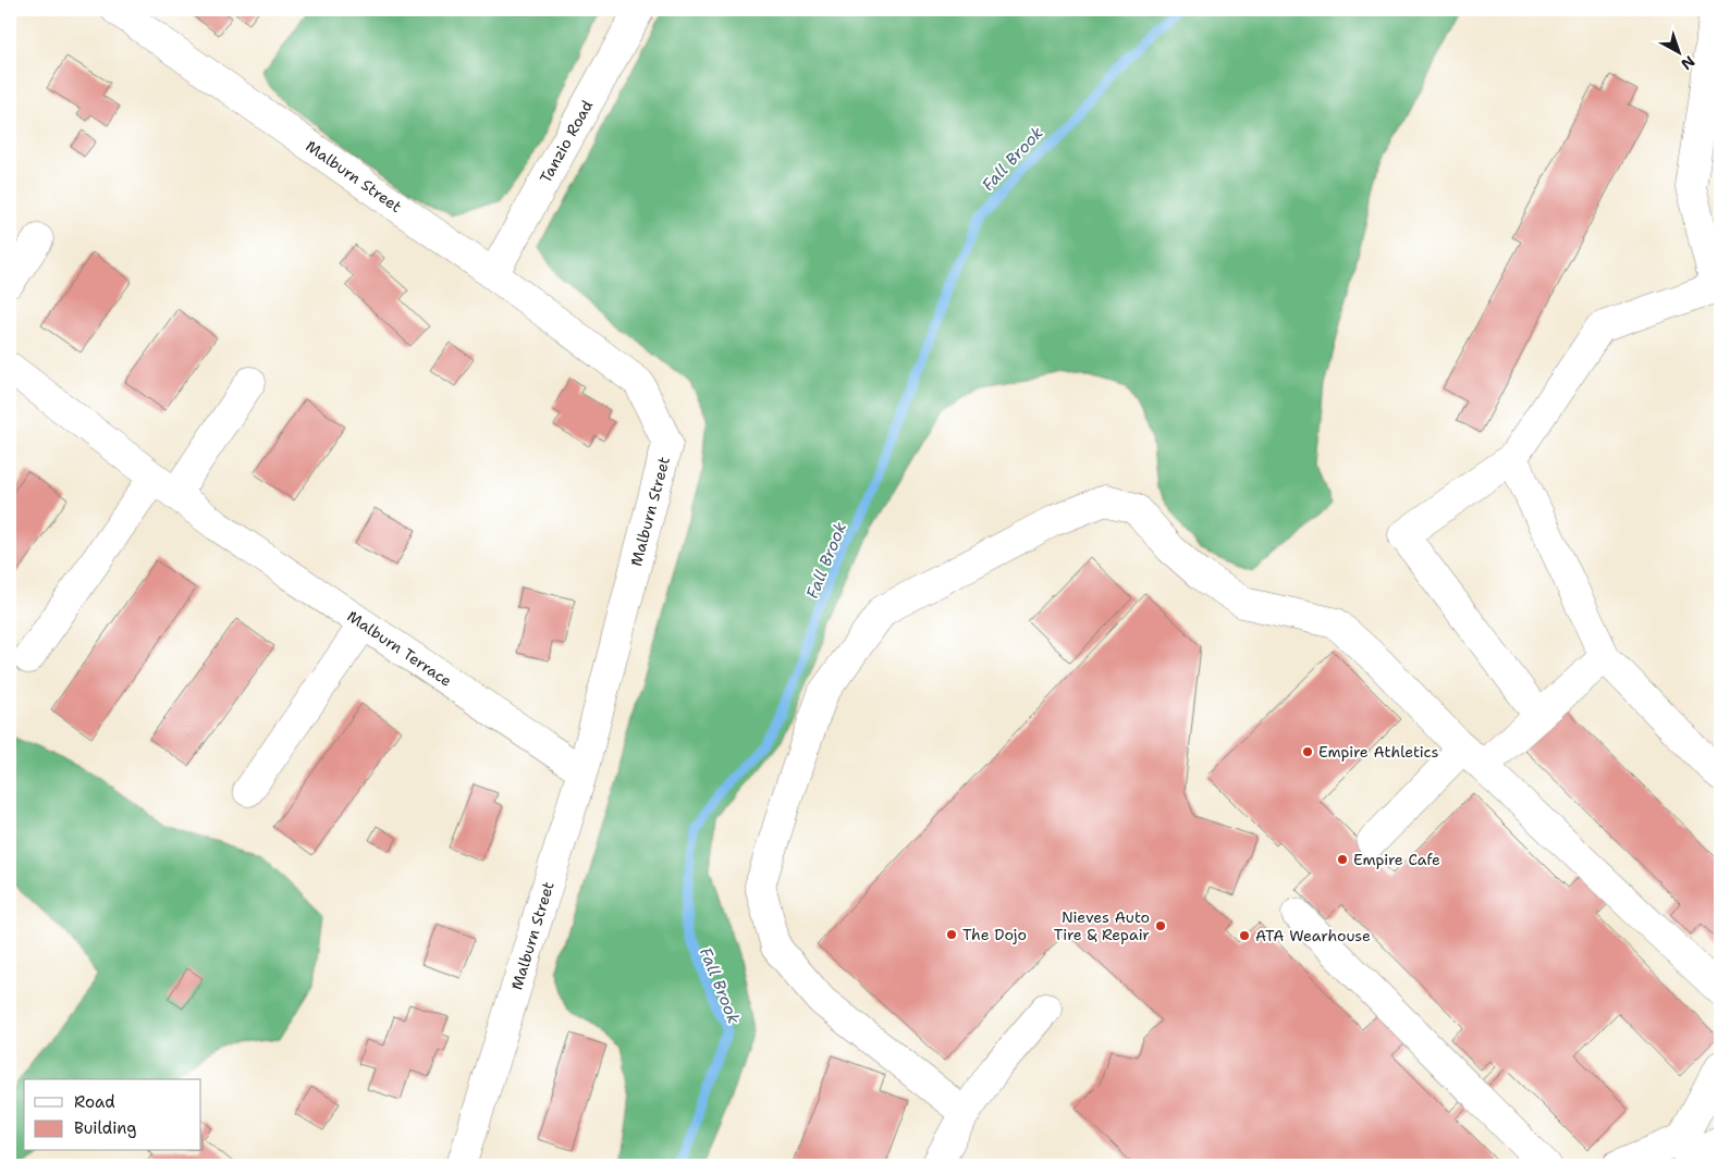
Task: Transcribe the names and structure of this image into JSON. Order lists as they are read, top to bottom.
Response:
{
  "streets": {
    "street": ["Tanzio Road", "Malburn Street", "Malburn Terrace"]
  },
  "crossings": [
    ["Tanzio Road", "Malburn Street"],
    ["Malburn Street", "Malburn Terrace"]
  ],
  "water": ["Fall Brook"],
  "places": [
    "Empire Athletics",
    "Empire Cafe",
    "Nieves Auto Tire & Repair",
    "The Dojo",
    "ATA Wearhouse"
  ],
  "legend": ["Road", "Building"],
  "north": "bottom right"
}
